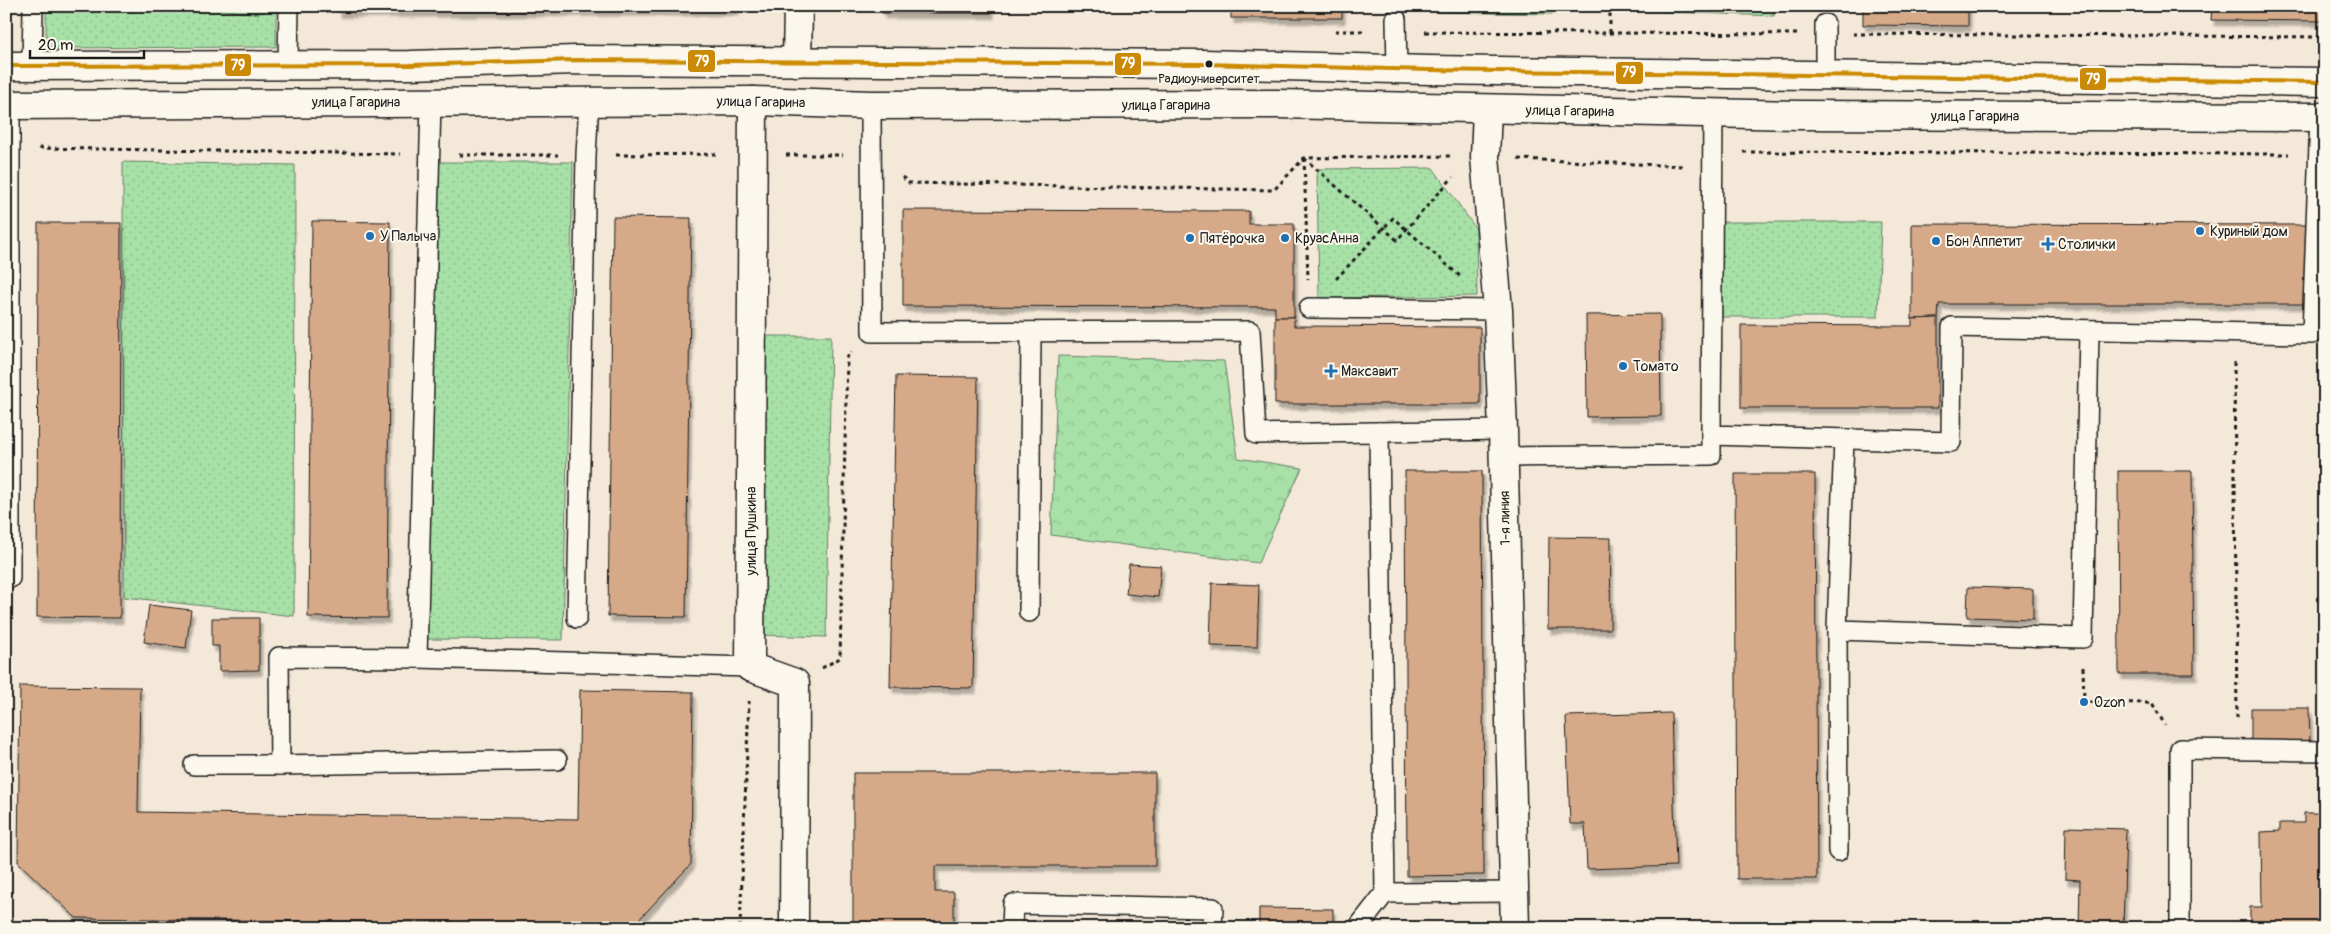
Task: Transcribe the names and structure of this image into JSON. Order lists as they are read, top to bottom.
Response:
{
  "streets": {
    "main road": ["улица Гагарина", "1-я линия", "улица Пушкина"]
  },
  "crossings": [
    ["улица Гагарина", "1-я линия"],
    ["улица Гагарина", "улица Пушкина"]
  ],
  "places": {
    "other": [
      "Радиоуниверситет",
      "Куриный дом",
      "У Палыча",
      "Пятёрочка",
      "КруасАнна",
      "Бон Аппетит",
      "Томато",
      "Ozon"
    ],
    "health": ["Столички", "Максавит"]
  },
  "lines": ["transit line 79"],
  "scale_bar": "20 m"
}
